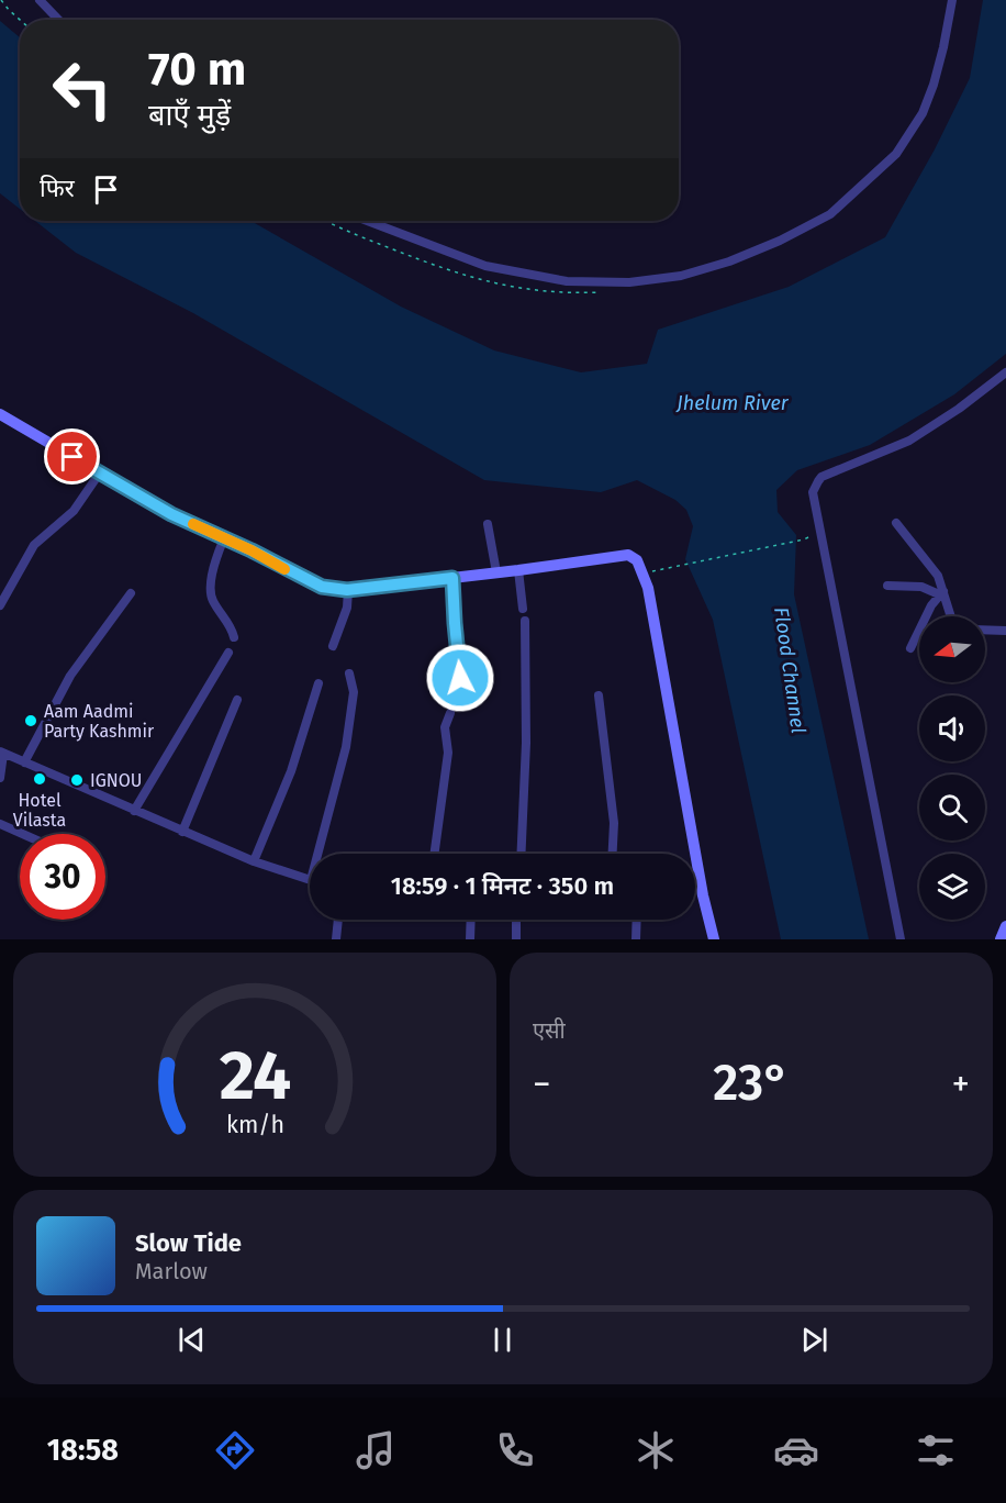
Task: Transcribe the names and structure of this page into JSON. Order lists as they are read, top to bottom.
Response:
{
  "water": ["Jhelum River", "Flood Channel"],
  "places": ["Aam Aadmi Party Kashmir", "Hotel Vilasta", "IGNOU"],
  "north": "left",
  "page": {
    "turn": ["70 m", "बाएँ मुड़ें"],
    "then": "फिर",
    "limit": "30",
    "trip": "18:59 · 1 मिनट · 350 m",
    "tile": "एसी",
    "heat": ["−", "23°", "+"],
    "song": ["Slow Tide", "Marlow"],
    "tabs": "18:58",
    "gauge": ["24", "km/h"]
  }
}
